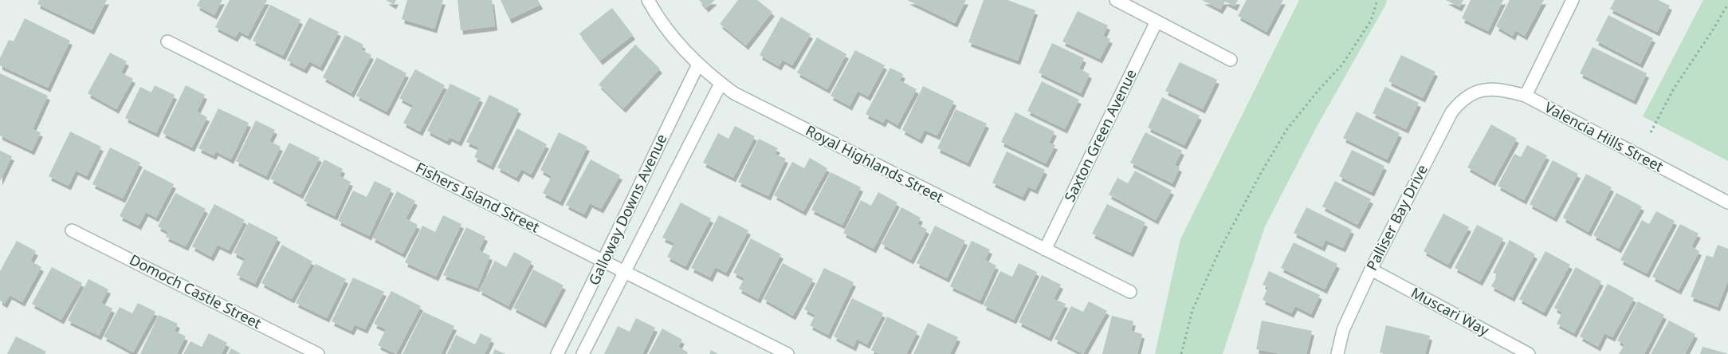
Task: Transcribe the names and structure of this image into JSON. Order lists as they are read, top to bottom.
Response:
{
  "streets": {
    "street": [
      "Saxton Green Avenue",
      "Valencia Hills Street",
      "Royal Highlands Street",
      "Fishers Island Street",
      "Galloway Downs Avenue",
      "Palliser Bay Drive",
      "Domoch Castle Street",
      "Muscari Way"
    ]
  },
  "crossings": [
    ["Saxton Green Avenue", "Royal Highlands Street"],
    ["Valencia Hills Street", "Palliser Bay Drive"],
    ["Royal Highlands Street", "Galloway Downs Avenue"],
    ["Fishers Island Street", "Galloway Downs Avenue"],
    ["Palliser Bay Drive", "Muscari Way"]
  ]
}
